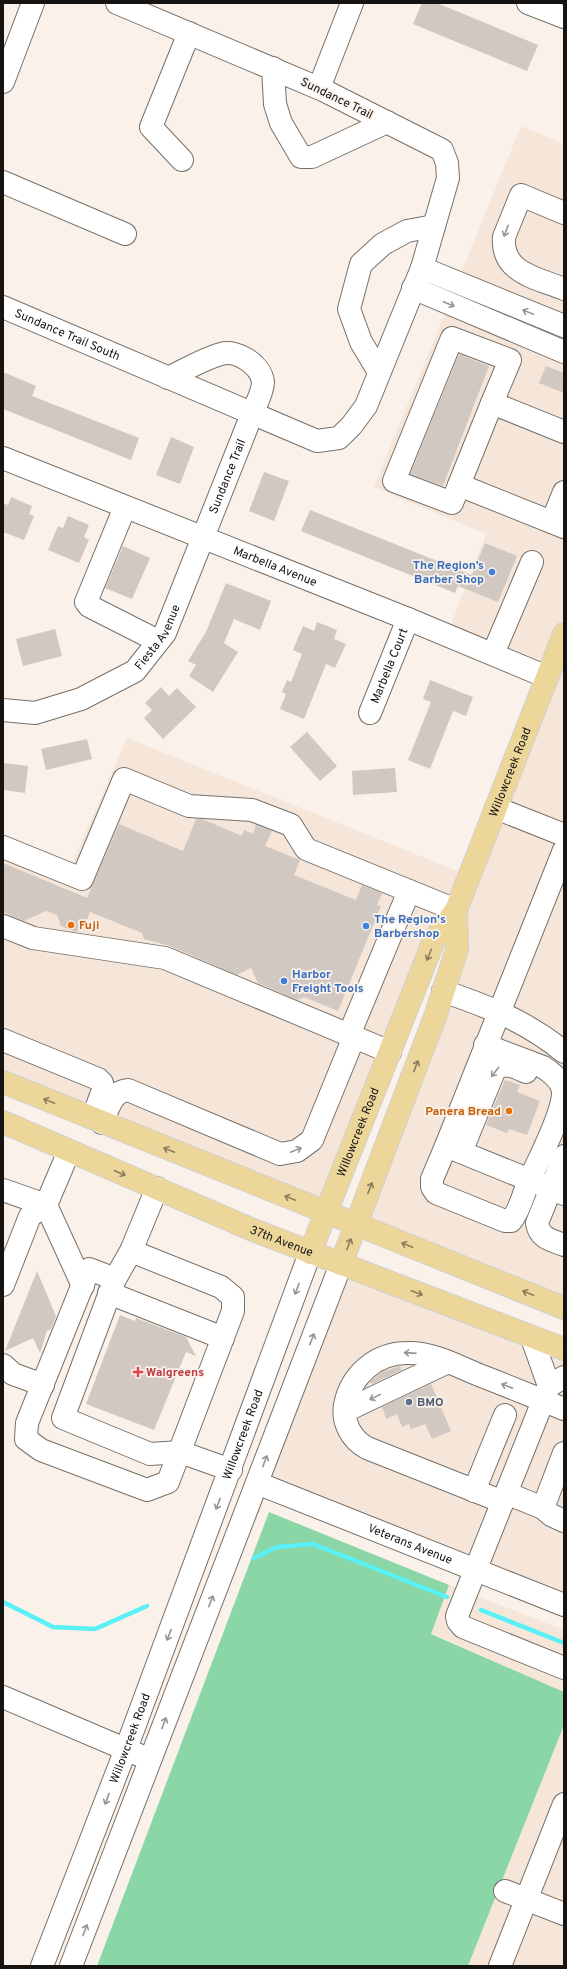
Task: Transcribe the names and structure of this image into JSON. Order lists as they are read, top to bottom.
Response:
{
  "streets": {
    "main road": ["Willowcreek Road", "37th Avenue"],
    "street": [
      "Sundance Trail",
      "Sundance Trail South",
      "Marbella Avenue",
      "Fiesta Avenue",
      "Marbella Court",
      "Veterans Avenue"
    ]
  },
  "crossings": [
    ["Sundance Trail", "Sundance Trail South"],
    ["Sundance Trail", "Marbella Avenue"],
    ["Sundance Trail", "Fiesta Avenue"],
    ["Marbella Avenue", "Fiesta Avenue"],
    ["Marbella Avenue", "Marbella Court"],
    ["Marbella Avenue", "Willowcreek Road"],
    ["Willowcreek Road", "37th Avenue"],
    ["Willowcreek Road", "Veterans Avenue"]
  ],
  "places": {
    "other": [
      "The Region’s Barber Shop",
      "Fuji",
      "The Region's Barbershop",
      "Harbor Freight Tools",
      "Panera Bread",
      "BMO"
    ],
    "health": ["Walgreens"]
  }
}
